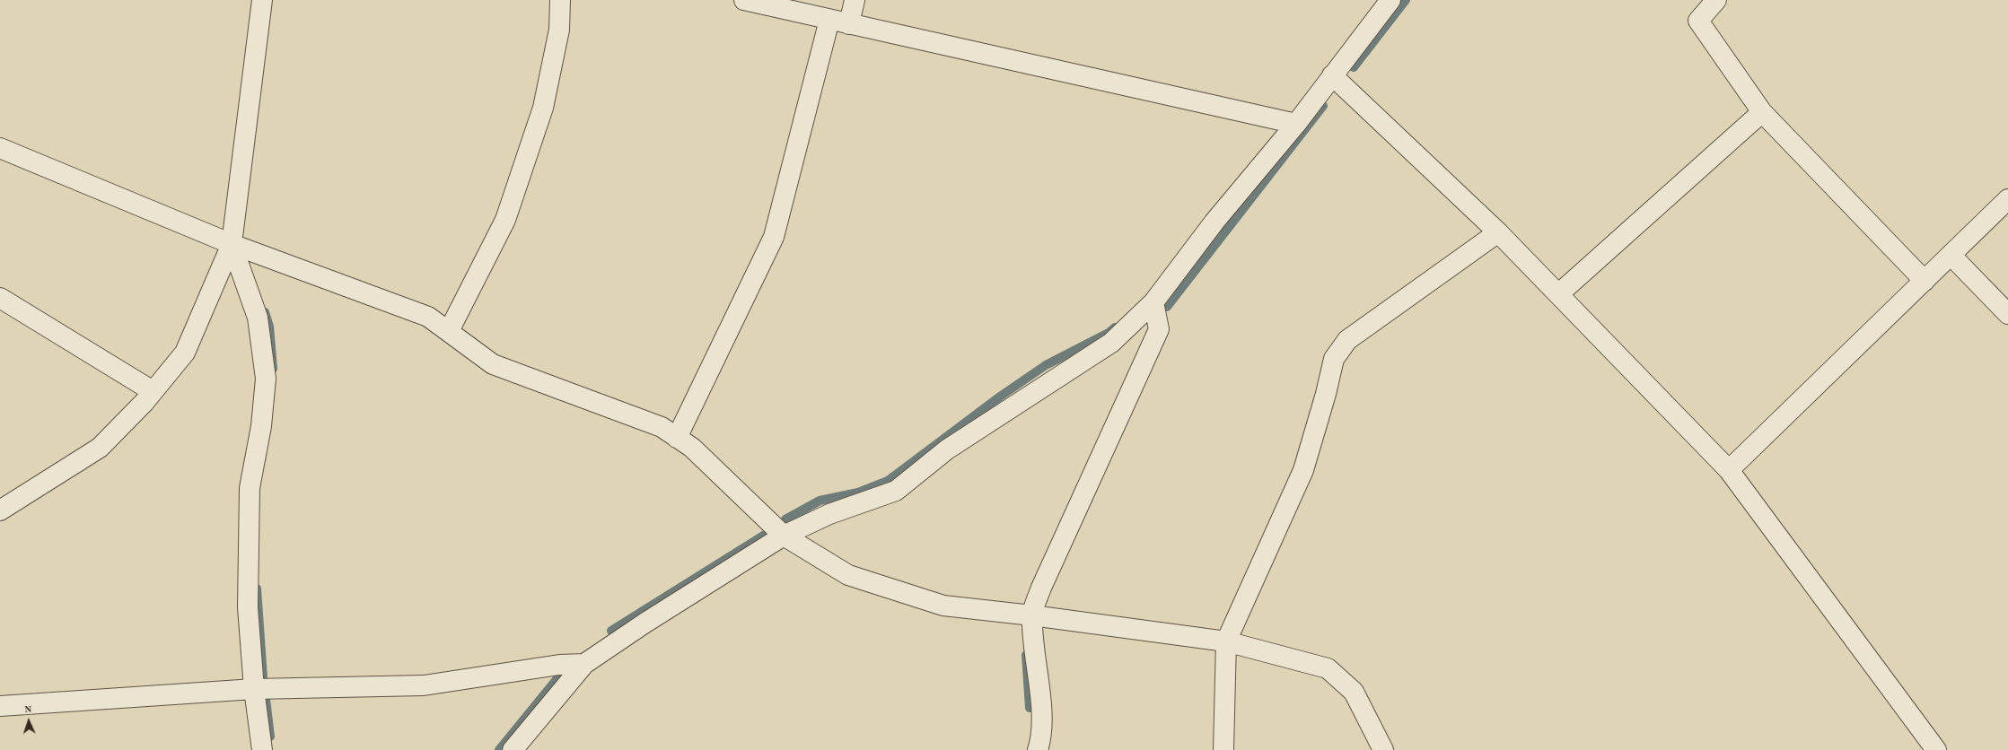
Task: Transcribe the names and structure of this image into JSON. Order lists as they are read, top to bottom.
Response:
{
  "north": "top"
}
